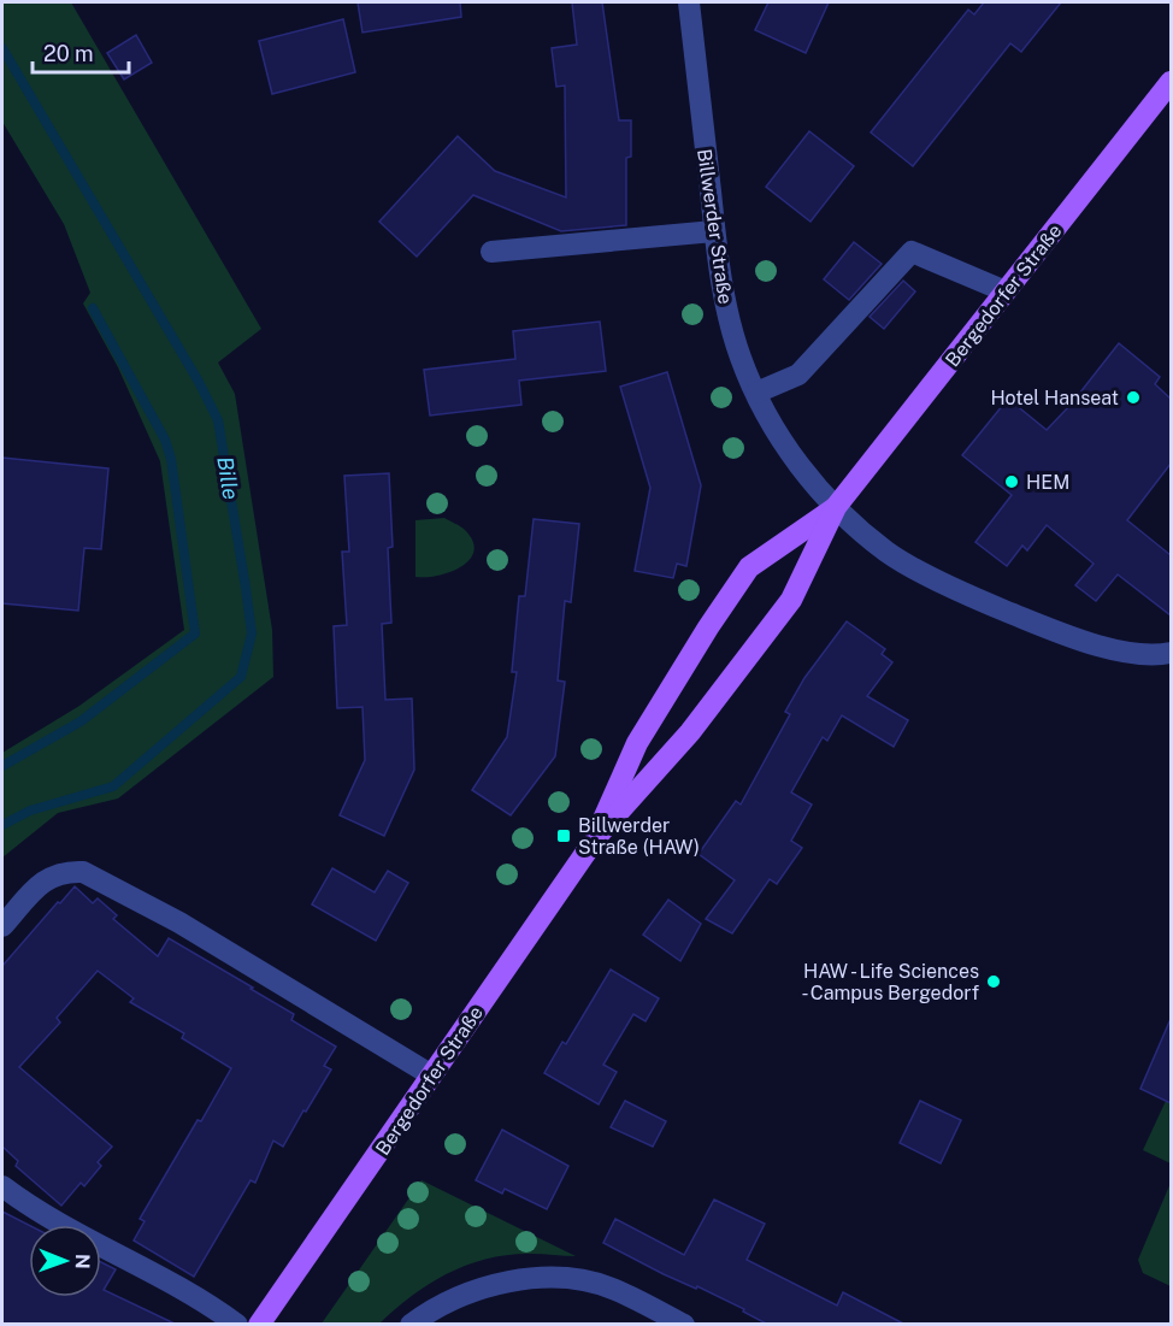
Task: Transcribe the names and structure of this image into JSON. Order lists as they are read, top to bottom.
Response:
{
  "streets": {
    "main road": ["Bergedorfer Straße"],
    "street": ["Billwerder Straße"]
  },
  "crossings": [
    ["Billwerder Straße", "Bergedorfer Straße"]
  ],
  "water": ["Bille"],
  "places": {
    "other": ["Hotel Hanseat", "HEM", "HAW - Life Sciences - Campus Bergedorf"],
    "transit": ["Billwerder Straße (HAW)"]
  },
  "scale_bar": "20 m",
  "north": "right"
}
